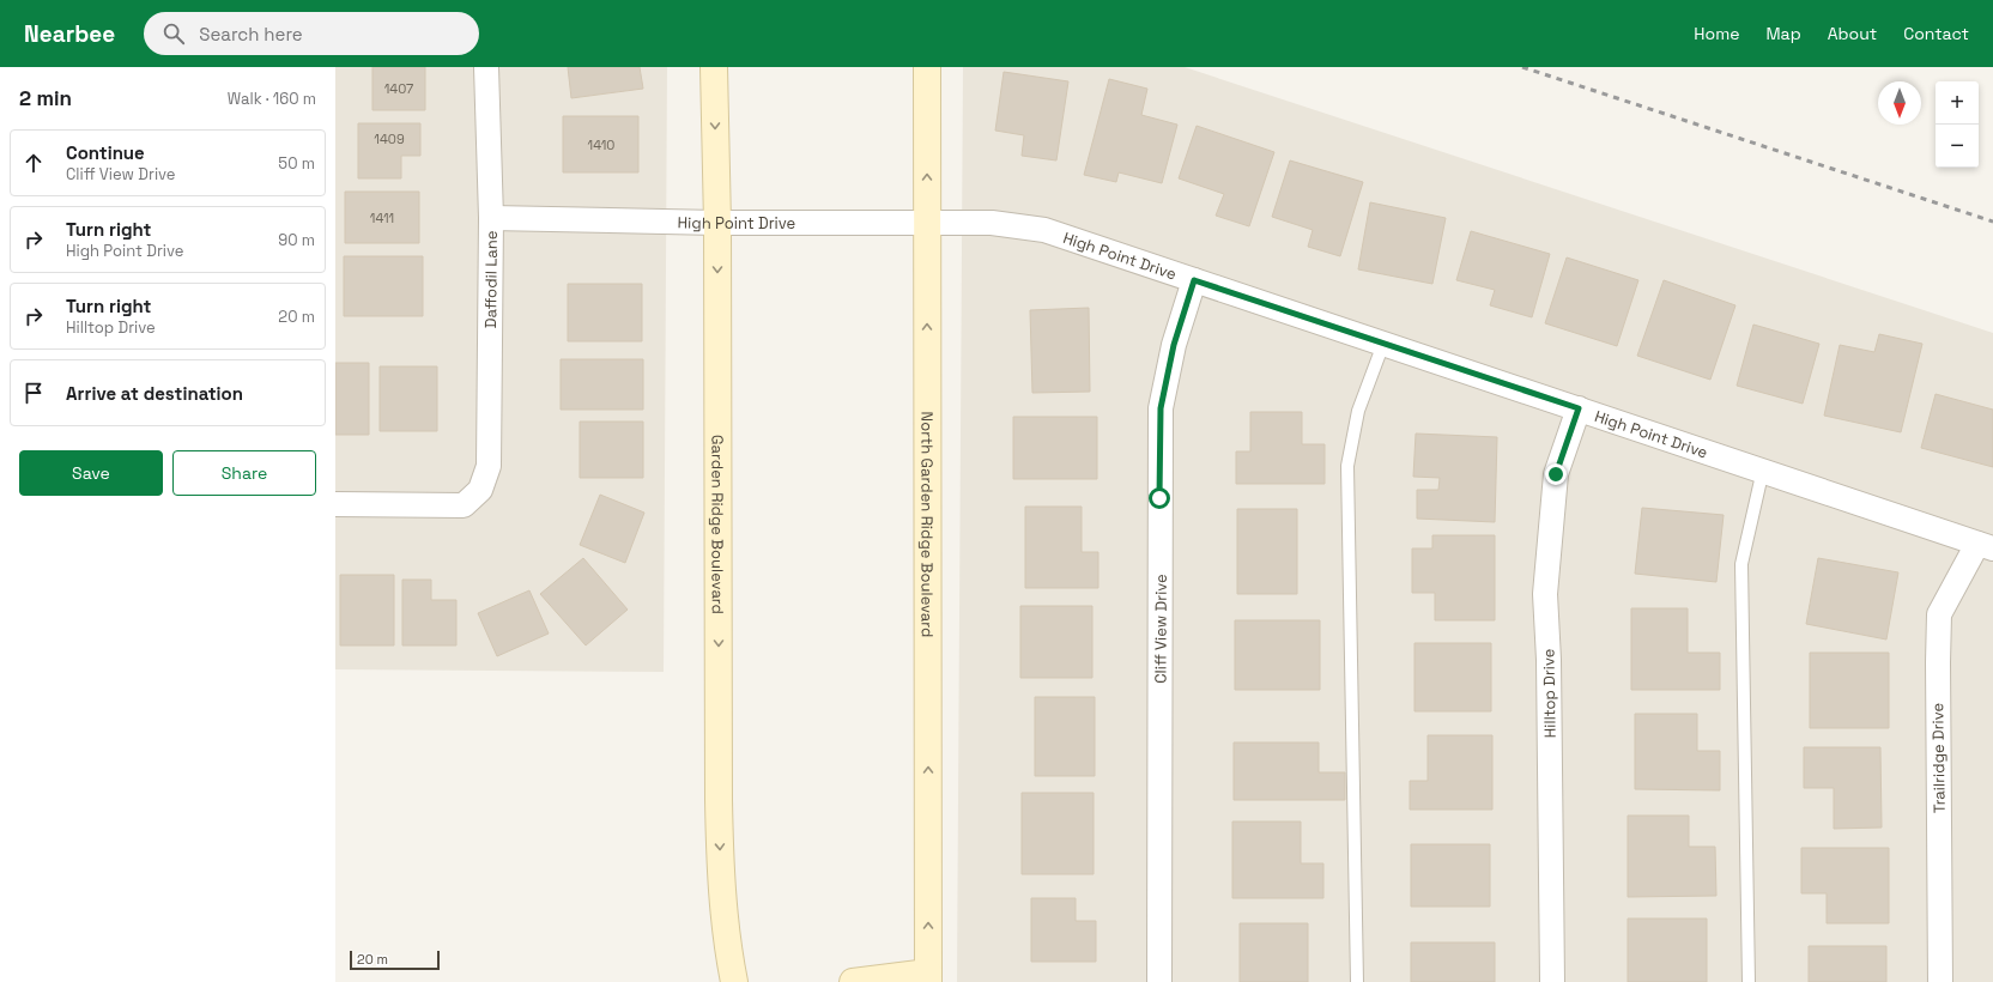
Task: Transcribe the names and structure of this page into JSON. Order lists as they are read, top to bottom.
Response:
{
  "streets": {
    "main road": ["Garden Ridge Boulevard", "North Garden Ridge Boulevard"],
    "street": [
      "High Point Drive",
      "Daffodil Lane",
      "Cliff View Drive",
      "Hilltop Drive",
      "Trailridge Drive"
    ]
  },
  "crossings": [
    ["High Point Drive", "Daffodil Lane"],
    ["High Point Drive", "Garden Ridge Boulevard"],
    ["High Point Drive", "North Garden Ridge Boulevard"],
    ["High Point Drive", "Cliff View Drive"],
    ["High Point Drive", "Hilltop Drive"],
    ["High Point Drive", "Trailridge Drive"]
  ],
  "one_way": ["Garden Ridge Boulevard", "North Garden Ridge Boulevard"],
  "house_numbers": [
    "1407",
    "1409",
    "1410",
    "1411"
  ],
  "scale_bar": "20 m",
  "north": "bottom",
  "page": {
    "header": "Nearbee",
    "search": "Search here",
    "nav": [
      "Home",
      "Map",
      "About",
      "Contact"
    ],
    "heading": ["2 min", "Walk · 160 m"],
    "map_buttons": ["+", "−"],
    "list": [
      ["Continue", "Cliff View Drive", "50 m"],
      ["Turn right", "High Point Drive", "90 m"],
      ["Turn right", "Hilltop Drive", "20 m"],
      "Arrive at destination"
    ],
    "buttons": ["Save", "Share"],
    "scale": "20 m"
  }
}
